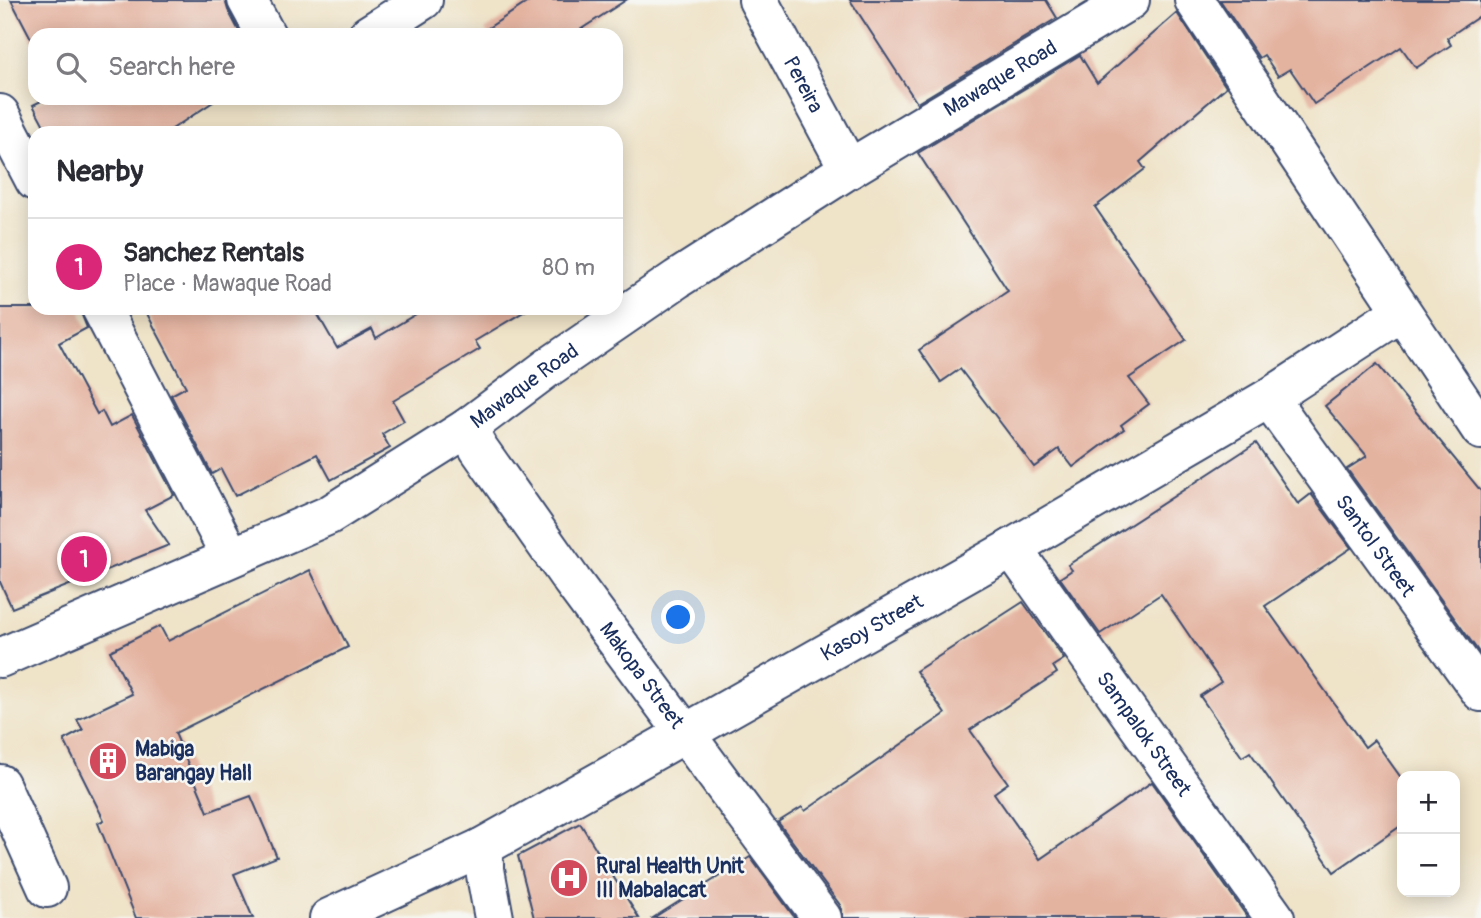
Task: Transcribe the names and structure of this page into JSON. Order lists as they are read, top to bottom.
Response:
{
  "streets": {
    "street": [
      "Mawaque Road",
      "Pereira",
      "Santol Street",
      "Kasoy Street",
      "Makopa Street",
      "Sampalok Street"
    ]
  },
  "crossings": [
    ["Mawaque Road", "Pereira"],
    ["Mawaque Road", "Makopa Street"],
    ["Santol Street", "Kasoy Street"],
    ["Kasoy Street", "Makopa Street"],
    ["Kasoy Street", "Sampalok Street"]
  ],
  "places": {
    "building": ["Mabiga Barangay Hall"],
    "hospital": ["Rural Health Unit III Mabalacat"]
  },
  "page": {
    "search": "Search here",
    "heading": "Nearby",
    "list": [
      {
        "mark": "1",
        "name": "Sanchez Rentals",
        "note": "Place · Mawaque Road",
        "value": "80 m"
      }
    ],
    "pins": "1",
    "map_buttons": ["+", "−"]
  }
}
